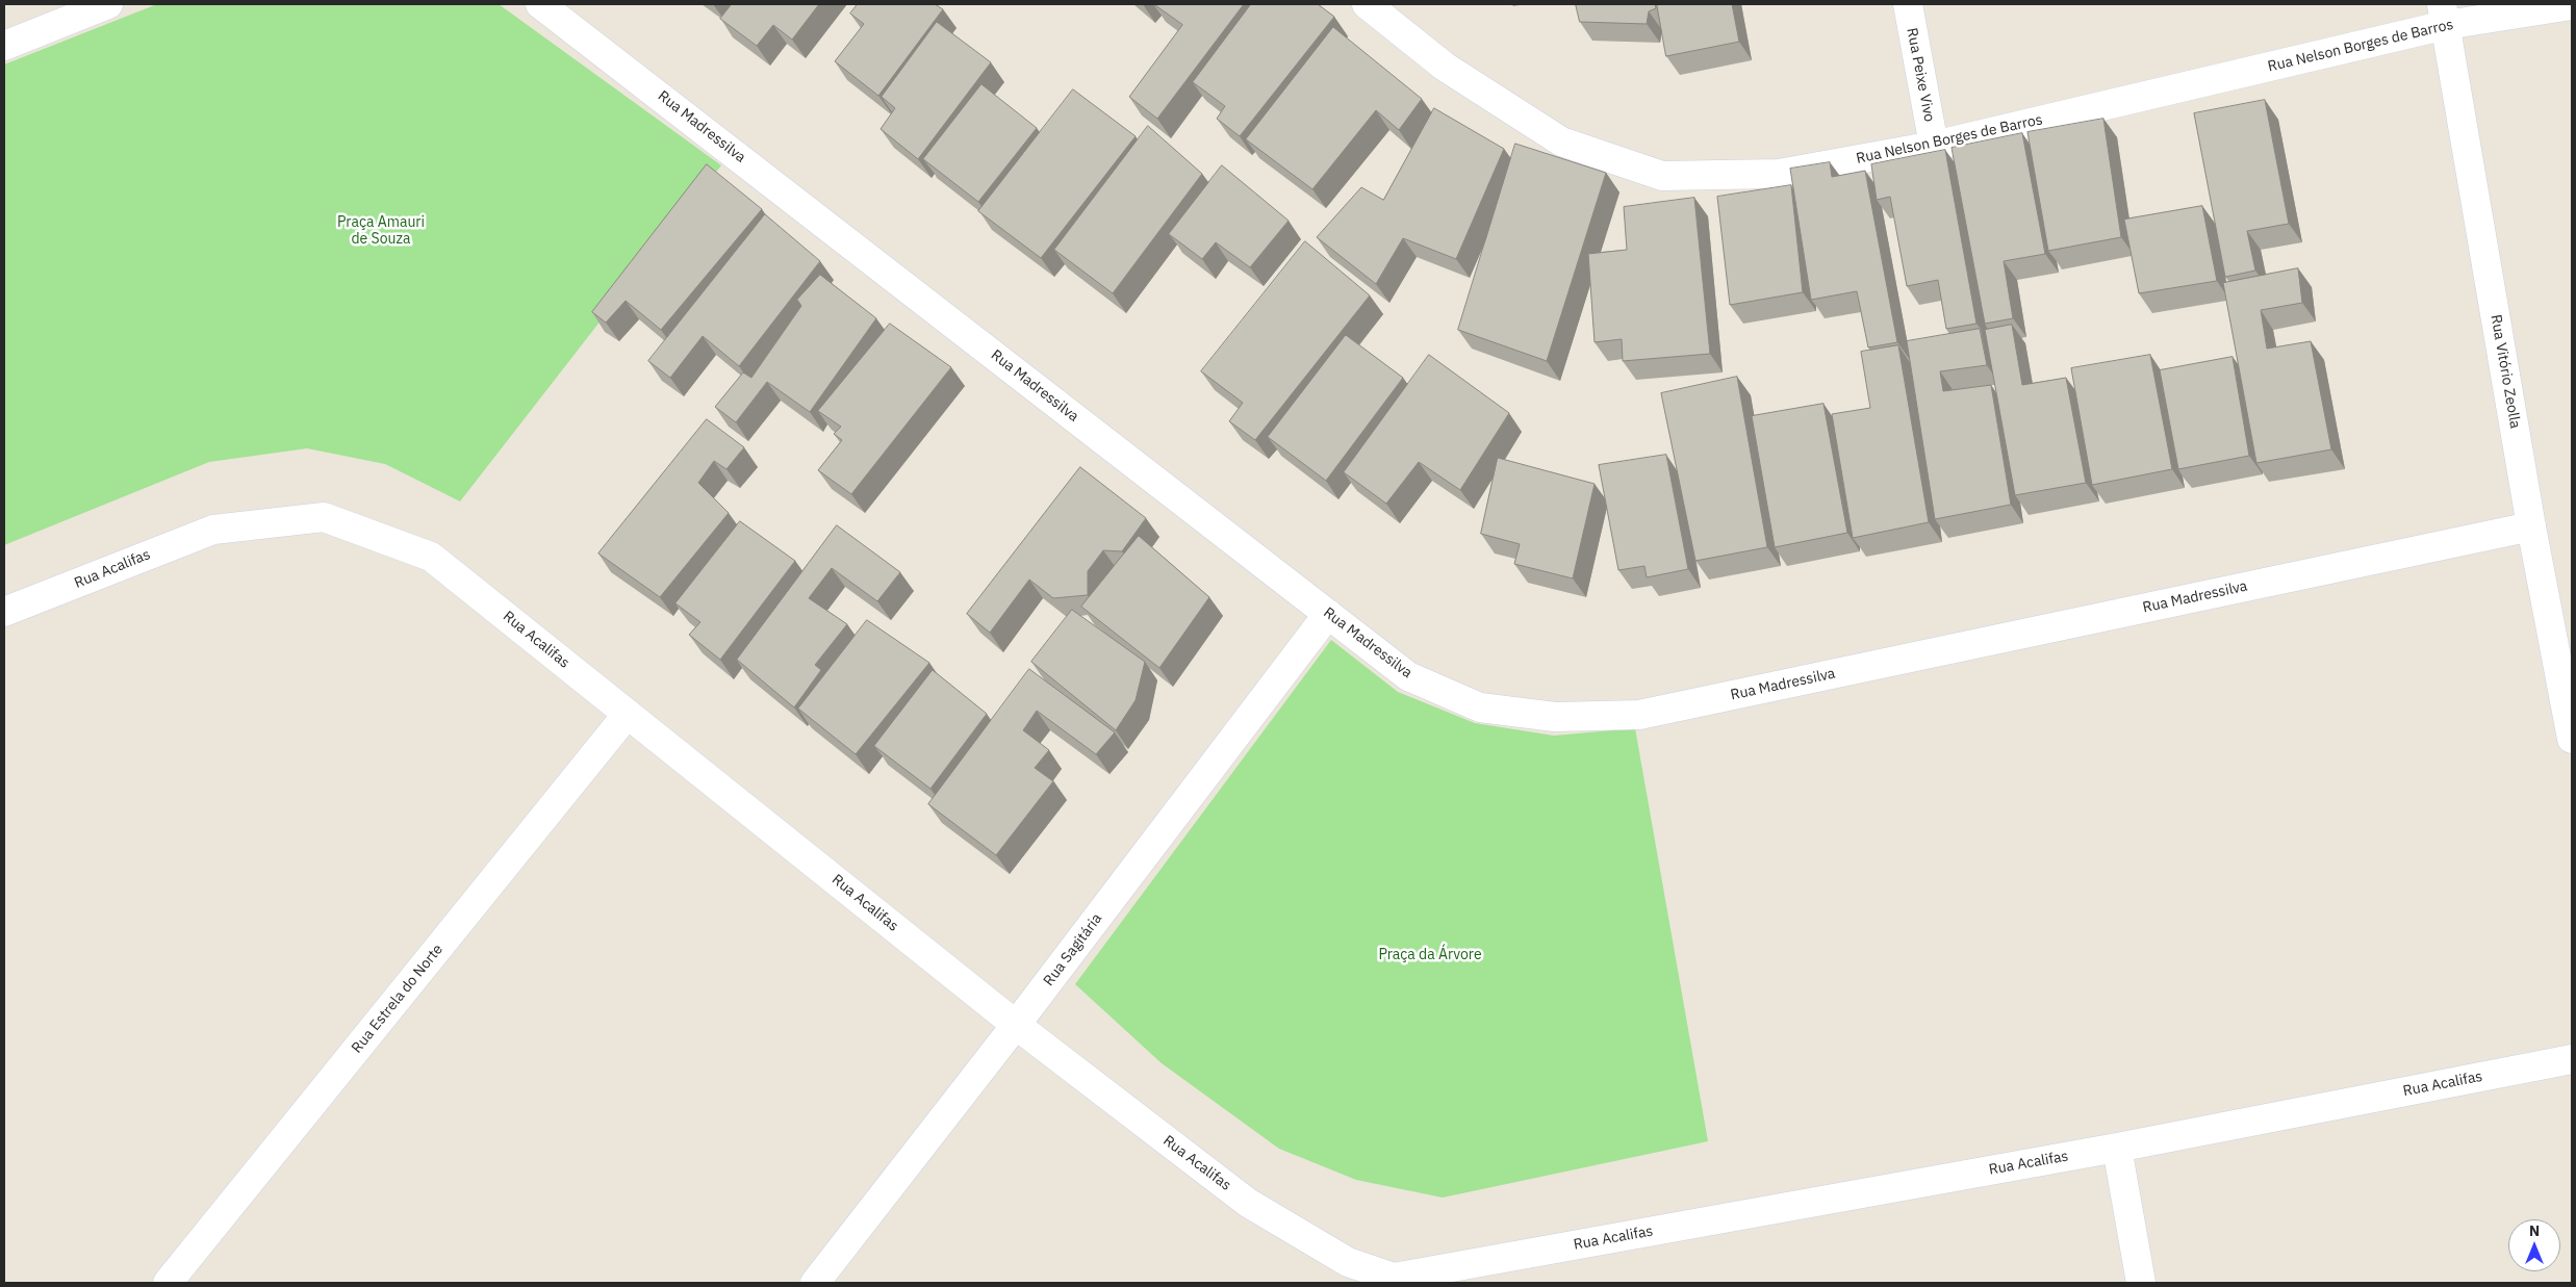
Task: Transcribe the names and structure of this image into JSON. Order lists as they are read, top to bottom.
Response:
{
  "streets": {
    "street": [
      "Rua Nelson Borges de Barros",
      "Rua Peixe Vivo",
      "Rua Madressilva",
      "Rua Vitório Zeolla",
      "Rua Acalifas",
      "Rua Sagitária",
      "Rua Estrela do Norte"
    ]
  },
  "crossings": [
    ["Rua Nelson Borges de Barros", "Rua Peixe Vivo"],
    ["Rua Nelson Borges de Barros", "Rua Vitório Zeolla"],
    ["Rua Madressilva", "Rua Vitório Zeolla"],
    ["Rua Madressilva", "Rua Sagitária"],
    ["Rua Acalifas", "Rua Sagitária"],
    ["Rua Acalifas", "Rua Estrela do Norte"]
  ],
  "parks": ["Praça Amauri de Souza", "Praça da Árvore"],
  "north": "top"
}
